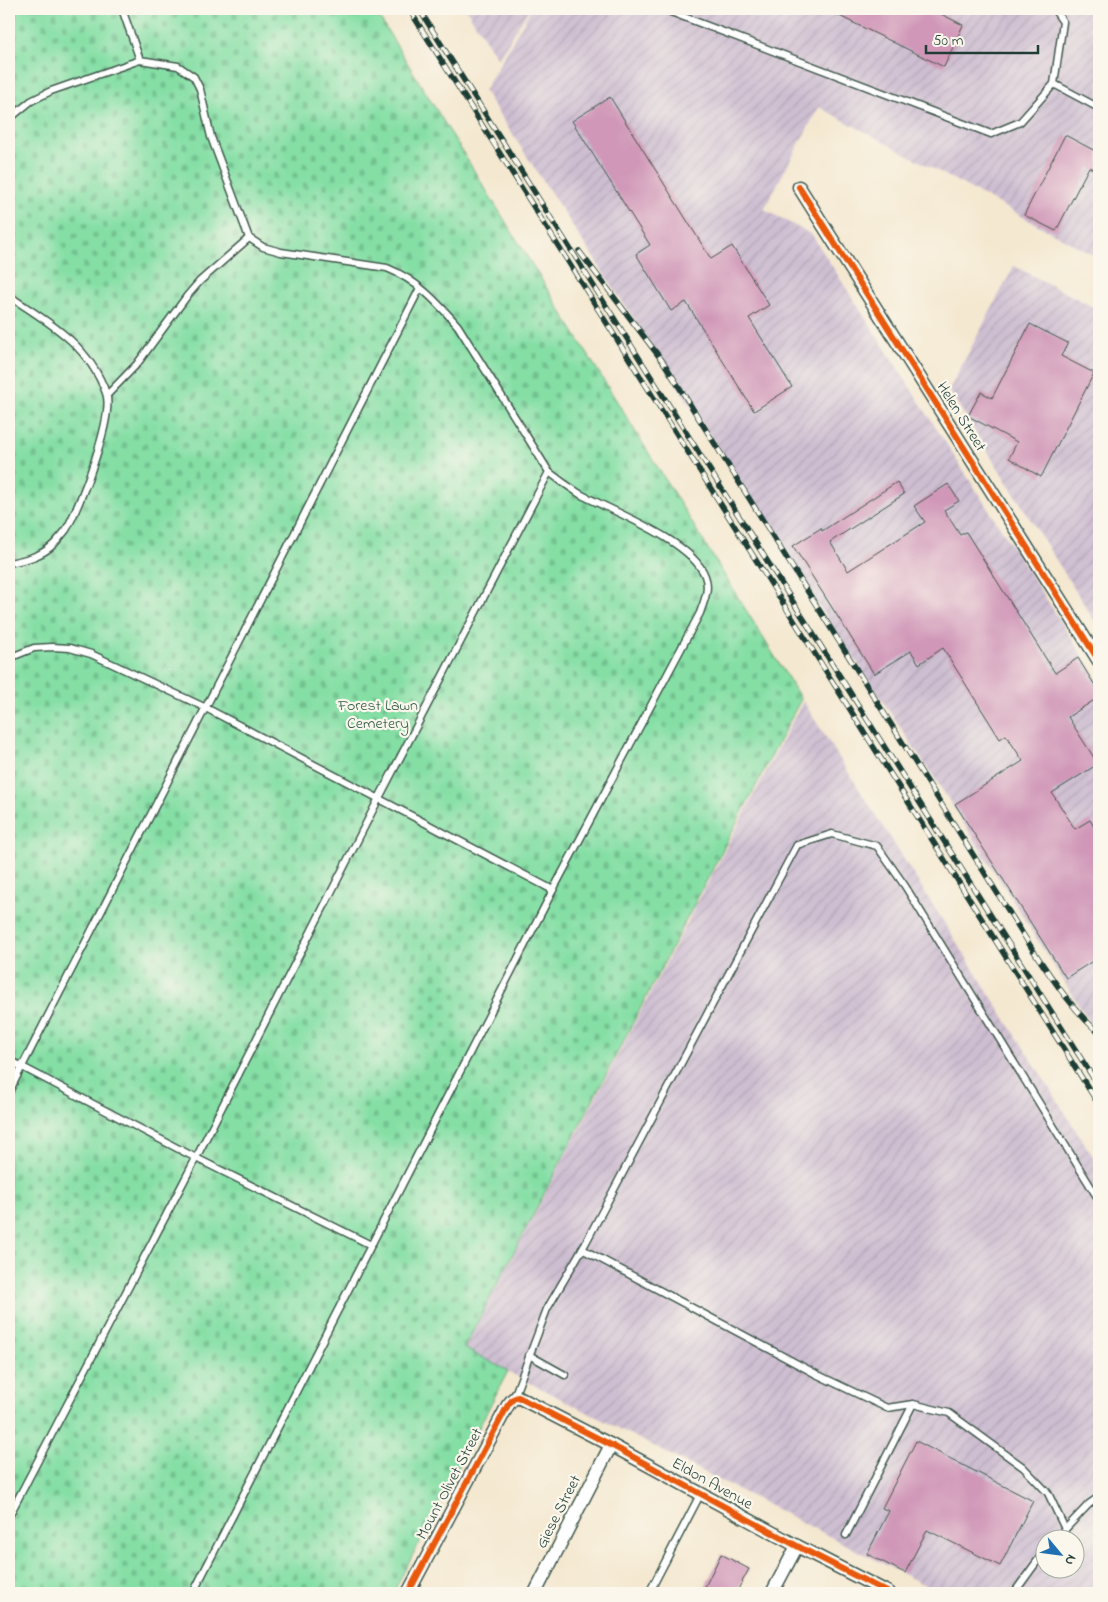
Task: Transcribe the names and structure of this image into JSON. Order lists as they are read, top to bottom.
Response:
{
  "streets": {
    "street": [
      "Helen Street",
      "Mount Olivet Street",
      "Eldon Avenue",
      "Giese Street"
    ]
  },
  "crossings": [
    ["Mount Olivet Street", "Eldon Avenue"],
    ["Eldon Avenue", "Giese Street"]
  ],
  "parks": ["Forest Lawn Cemetery"],
  "scale_bar": "50 m",
  "north": "bottom right"
}
